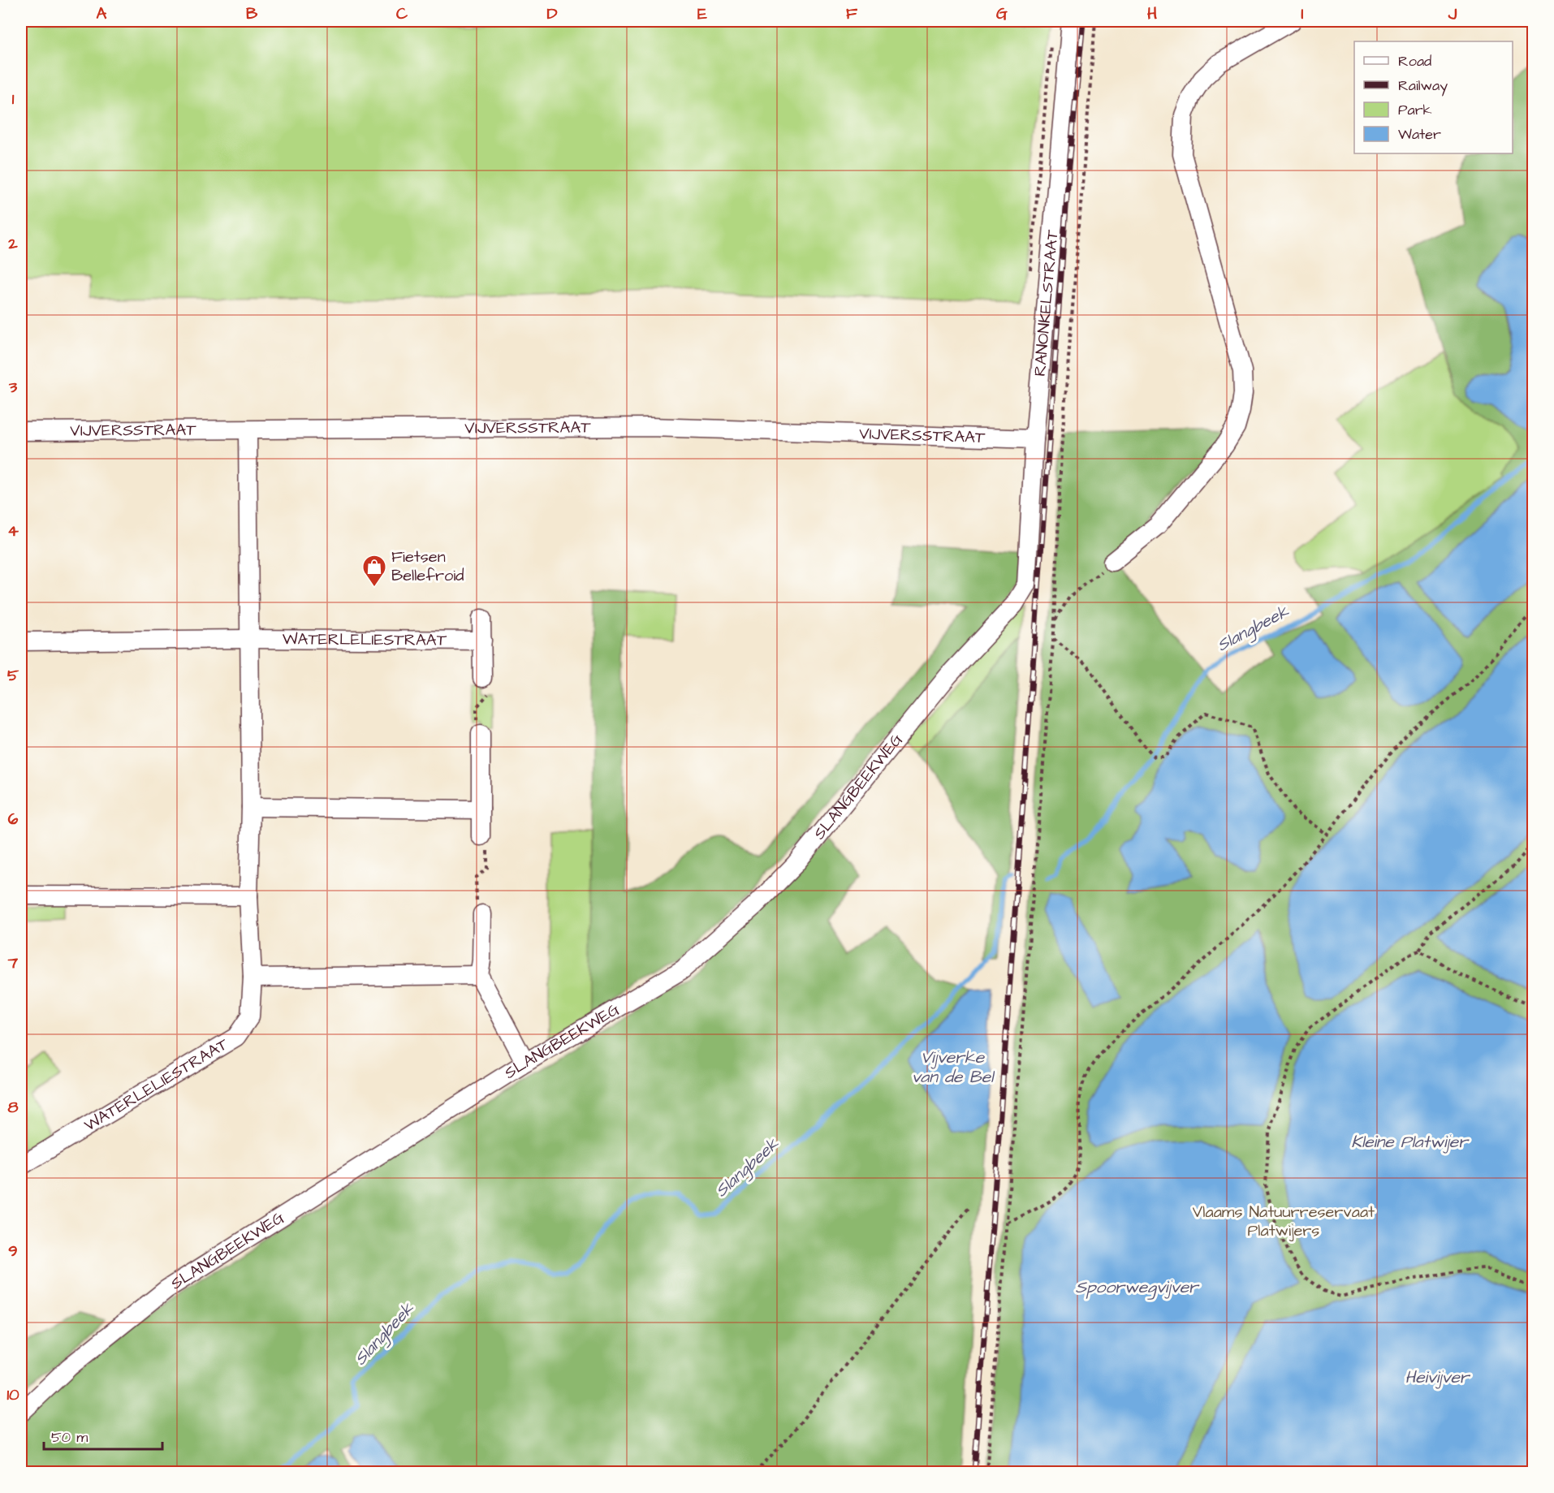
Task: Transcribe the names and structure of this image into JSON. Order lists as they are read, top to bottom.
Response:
{
  "streets": {
    "street": [
      "RANONKELSTRAAT",
      "VIJVERSSTRAAT",
      "WATERLELIESTRAAT",
      "SLANGBEEKWEG"
    ]
  },
  "crossings": [
    ["RANONKELSTRAAT", "VIJVERSSTRAAT"],
    ["RANONKELSTRAAT", "SLANGBEEKWEG"],
    ["VIJVERSSTRAAT", "WATERLELIESTRAAT"]
  ],
  "water": [
    "Slangbeek",
    "Vijverke van de Bel",
    "Kleine Platwijer",
    "Spoorwegvijver",
    "Heivijver"
  ],
  "parks": ["Vlaams Natuurreservaat Platwijers"],
  "places": {
    "shop": ["Fietsen Bellefroid"]
  },
  "legend": [
    "Road",
    "Railway",
    "Park",
    "Water"
  ],
  "scale_bar": "50 m",
  "grid": {
    "columns": [
      "A",
      "B",
      "C",
      "D",
      "E",
      "F",
      "G",
      "H",
      "I",
      "J"
    ],
    "rows": [
      "1",
      "2",
      "3",
      "4",
      "5",
      "6",
      "7",
      "8",
      "9",
      "10"
    ]
  }
}
